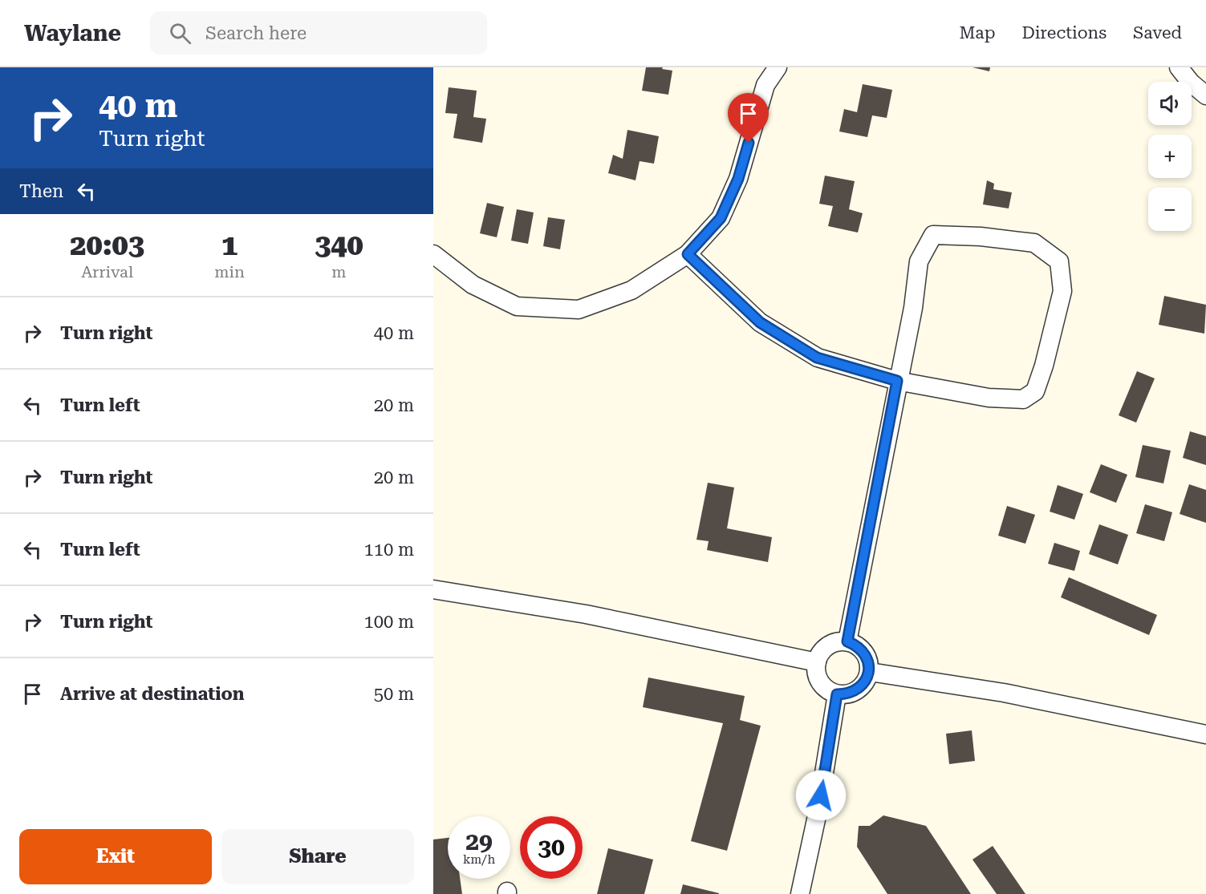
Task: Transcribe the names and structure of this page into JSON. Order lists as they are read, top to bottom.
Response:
{
  "page": {
    "header": "Waylane",
    "search": "Search here",
    "nav": ["Map", "Directions", "Saved"],
    "turn": ["40 m", "Turn right"],
    "map_buttons": ["+", "−"],
    "then": "Then",
    "eta": [
      "20:03",
      "Arrival",
      "1",
      "min",
      "340",
      "m"
    ],
    "list": [
      {
        "name": "Turn right",
        "value": "40 m"
      },
      {
        "name": "Turn left",
        "value": "20 m"
      },
      {
        "name": "Turn right",
        "value": "20 m"
      },
      {
        "name": "Turn left",
        "value": "110 m"
      },
      {
        "name": "Turn right",
        "value": "100 m"
      },
      {
        "name": "Arrive at destination",
        "value": "50 m"
      }
    ],
    "speed": "29 km/h",
    "limit": "30",
    "buttons": ["Exit", "Share"]
  }
}
